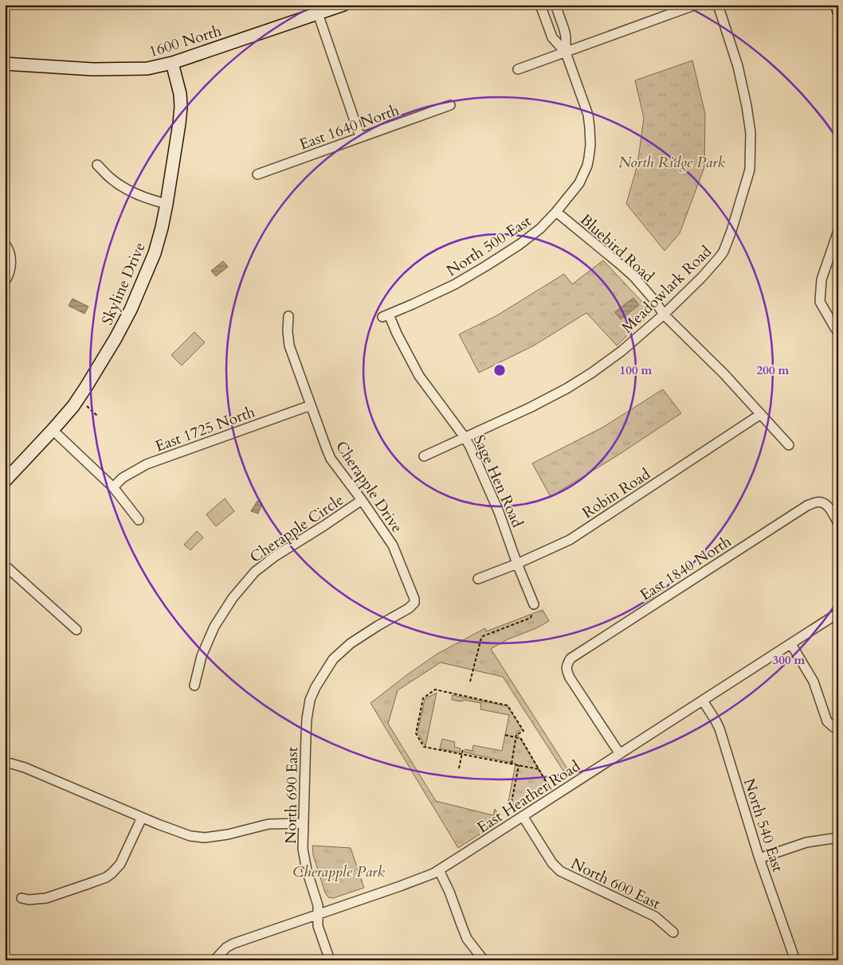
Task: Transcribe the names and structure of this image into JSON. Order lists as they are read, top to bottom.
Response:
{
  "streets": {
    "street": [
      "1600 North",
      "East 1640 North",
      "North 500 East",
      "Bluebird Road",
      "Skyline Drive",
      "Meadowlark Road",
      "East 1725 North",
      "Sage Hen Road",
      "Cherapple Drive",
      "Robin Road",
      "Cherapple Circle",
      "East 1840 North",
      "North 690 East",
      "East Heather Road",
      "North 540 East",
      "North 600 East"
    ]
  },
  "crossings": [
    ["1600 North", "Skyline Drive"],
    ["North 500 East", "Bluebird Road"],
    ["North 500 East", "Sage Hen Road"],
    ["Bluebird Road", "Meadowlark Road"],
    ["Bluebird Road", "Robin Road"],
    ["Meadowlark Road", "Sage Hen Road"],
    ["East 1725 North", "Cherapple Drive"],
    ["Sage Hen Road", "Robin Road"],
    ["Cherapple Drive", "Cherapple Circle"],
    ["Cherapple Drive", "North 690 East"],
    ["East 1840 North", "East Heather Road"],
    ["North 690 East", "East Heather Road"],
    ["East Heather Road", "North 540 East"],
    ["East Heather Road", "North 600 East"]
  ],
  "parks": ["North Ridge Park", "Cherapple Park"],
  "rings": ["100 m", "200 m", "300 m"]
}
